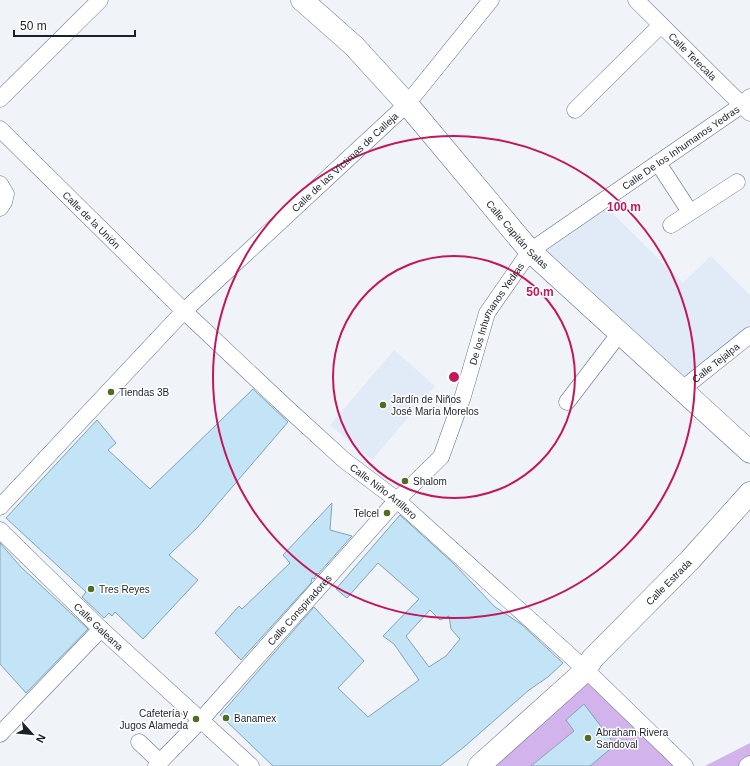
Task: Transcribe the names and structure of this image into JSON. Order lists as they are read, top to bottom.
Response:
{
  "streets": {
    "street": [
      "Calle Tetecala",
      "Calle De los Inhumanos Yedras",
      "Calle de las Víctimas de Calleja",
      "Calle de la Unión",
      "Calle Capitán Salas",
      "De los Inhumanos Yedras",
      "Calle Tejalpa",
      "Calle Niño Artillero",
      "Calle Estrada",
      "Calle Conspiradores",
      "Calle Galeana"
    ]
  },
  "crossings": [
    ["Calle Tetecala", "Calle De los Inhumanos Yedras"],
    ["Calle De los Inhumanos Yedras", "Calle Capitán Salas"],
    ["Calle De los Inhumanos Yedras", "De los Inhumanos Yedras"],
    ["Calle de las Víctimas de Calleja", "Calle de la Unión"],
    ["Calle de las Víctimas de Calleja", "Calle Capitán Salas"],
    ["Calle de las Víctimas de Calleja", "Calle Niño Artillero"],
    ["Calle de la Unión", "Calle Niño Artillero"],
    ["Calle Capitán Salas", "De los Inhumanos Yedras"],
    ["Calle Capitán Salas", "Calle Tejalpa"],
    ["De los Inhumanos Yedras", "Calle Niño Artillero"],
    ["De los Inhumanos Yedras", "Calle Conspiradores"],
    ["Calle Niño Artillero", "Calle Estrada"],
    ["Calle Niño Artillero", "Calle Conspiradores"],
    ["Calle Conspiradores", "Calle Galeana"]
  ],
  "places": [
    "Tiendas 3B",
    "Jardín de Niños José María Morelos",
    "Shalom",
    "Telcel",
    "Tres Reyes",
    "Banamex",
    "Cafetería y Jugos Alameda",
    "Abraham Rivera Sandoval"
  ],
  "scale_bar": "50 m",
  "north": "bottom right",
  "rings": ["100 m", "50 m"]
}
